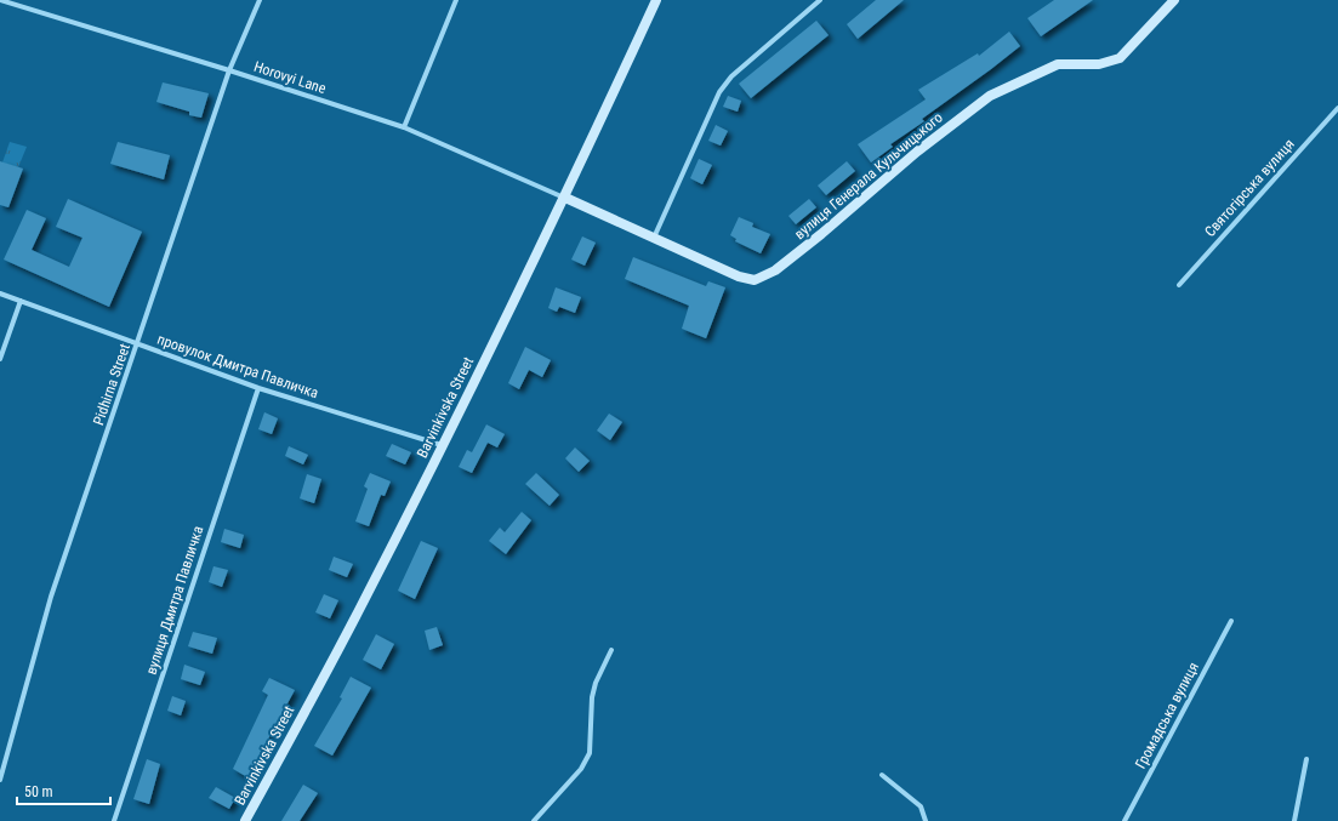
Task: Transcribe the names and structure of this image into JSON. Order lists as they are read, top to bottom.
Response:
{
  "streets": {
    "street": [
      "Horovyi Lane",
      "вулиця Генерала Кульчицького",
      "Святогірська вулиця",
      "провулок Дмитра Павличка",
      "Pidhirna Street",
      "Barvinkivska Street",
      "вулиця Дмитра Павличка",
      "Громадська вулиця"
    ]
  },
  "crossings": [
    ["Horovyi Lane", "вулиця Генерала Кульчицького"],
    ["Horovyi Lane", "Pidhirna Street"],
    ["Horovyi Lane", "Barvinkivska Street"],
    ["вулиця Генерала Кульчицького", "Barvinkivska Street"],
    ["провулок Дмитра Павличка", "Pidhirna Street"],
    ["провулок Дмитра Павличка", "Barvinkivska Street"],
    ["провулок Дмитра Павличка", "вулиця Дмитра Павличка"]
  ],
  "scale_bar": "50 m"
}
